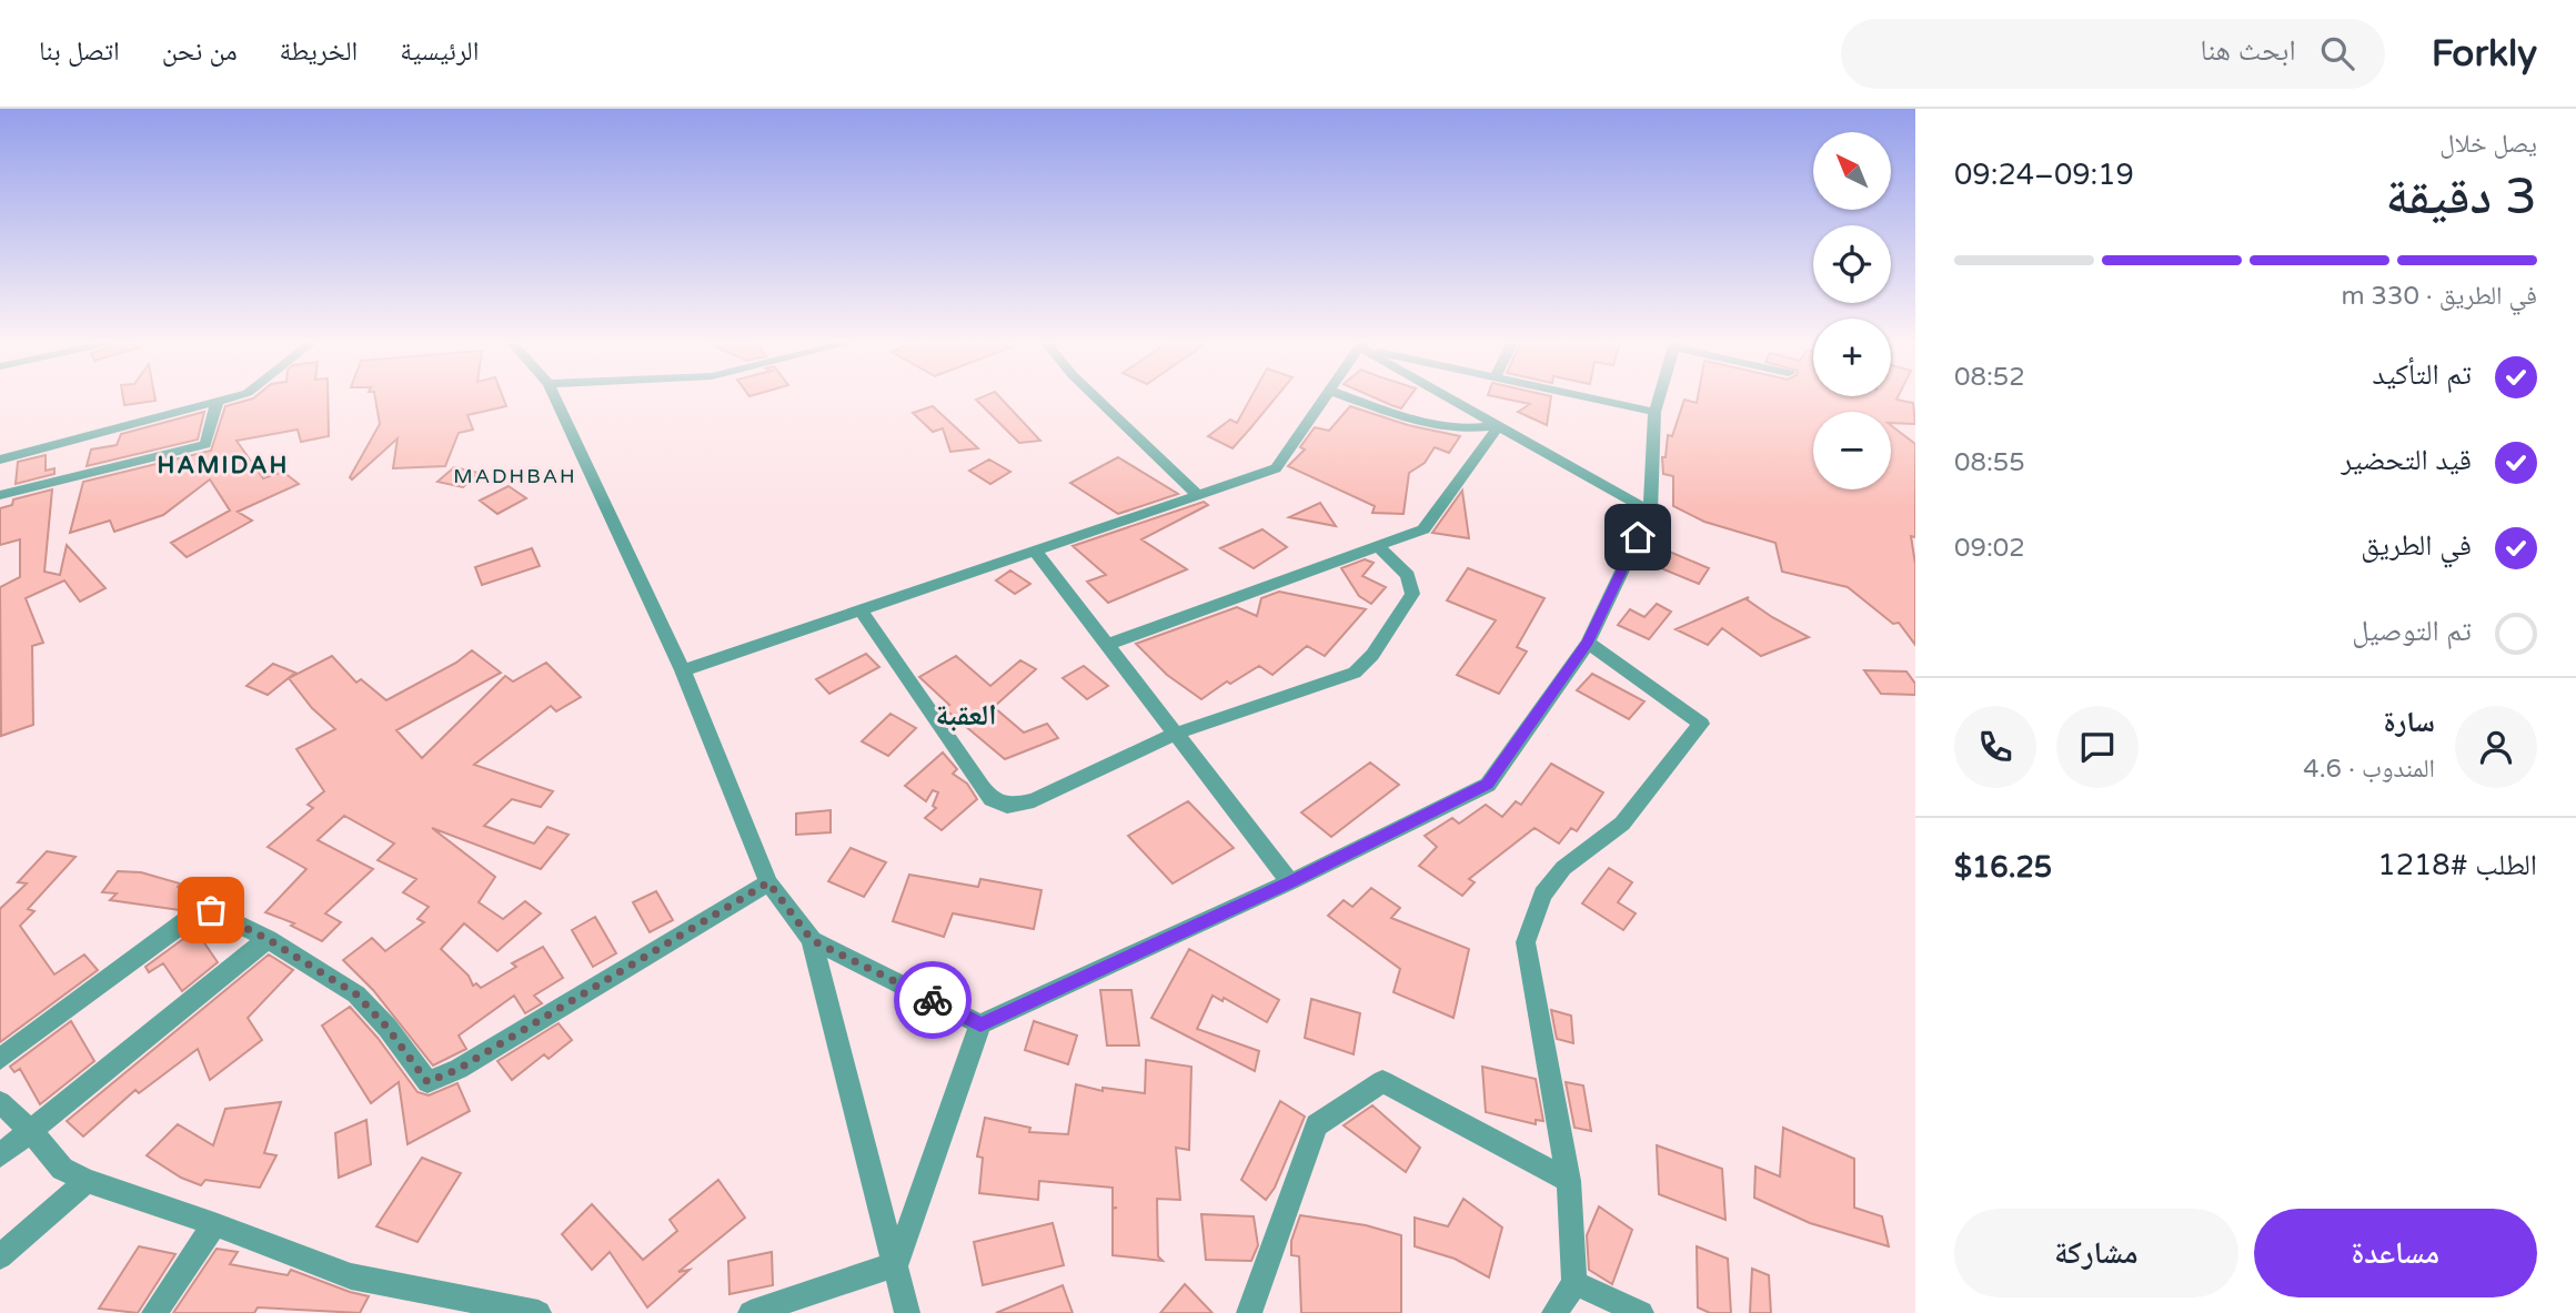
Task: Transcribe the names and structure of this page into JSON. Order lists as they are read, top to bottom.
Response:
{
  "districts": ["HAMIDAH", "MADHBAH", "العقبة"],
  "north": "top left",
  "page": {
    "header": "Forkly",
    "search": "ابحث هنا",
    "nav": [
      "الرئيسية",
      "الخريطة",
      "من نحن",
      "اتصل بنا"
    ],
    "heading": ["3 دقيقة", "يصل خلال", "09:19–09:24"],
    "panel": [
      "سارة",
      "المندوب · 4.6",
      "الطلب #1218",
      "$16.25"
    ],
    "map_buttons": ["+", "−"],
    "bar": "في الطريق · 330 m",
    "list": [
      ["تم التأكيد", "08:52"],
      ["قيد التحضير", "08:55"],
      ["في الطريق", "09:02"],
      "تم التوصيل"
    ],
    "buttons": ["مساعدة", "مشاركة"]
  }
}
